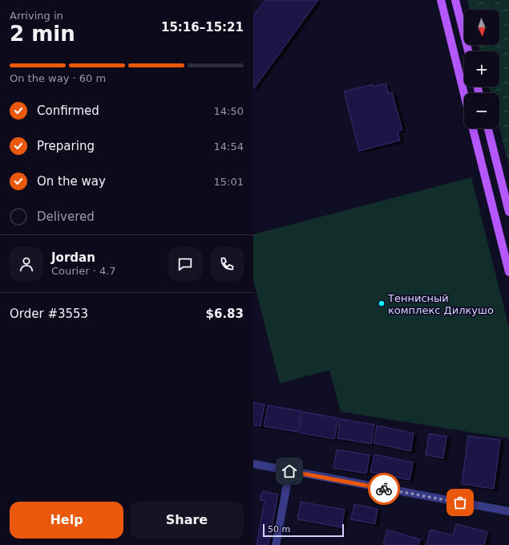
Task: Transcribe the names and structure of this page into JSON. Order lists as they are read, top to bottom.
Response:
{
  "places": ["Теннисный комплекс Дилкушо"],
  "scale_bar": "50 m",
  "north": "bottom",
  "page": {
    "heading": ["2 min", "Arriving in", "15:16–15:21"],
    "panel": [
      "Jordan",
      "Courier · 4.7",
      "Order #3553",
      "$6.83"
    ],
    "map_buttons": ["+", "−"],
    "bar": "On the way · 60 m",
    "list": [
      ["Confirmed", "14:50"],
      ["Preparing", "14:54"],
      ["On the way", "15:01"],
      "Delivered"
    ],
    "buttons": ["Help", "Share"],
    "scale": "50 m"
  }
}
